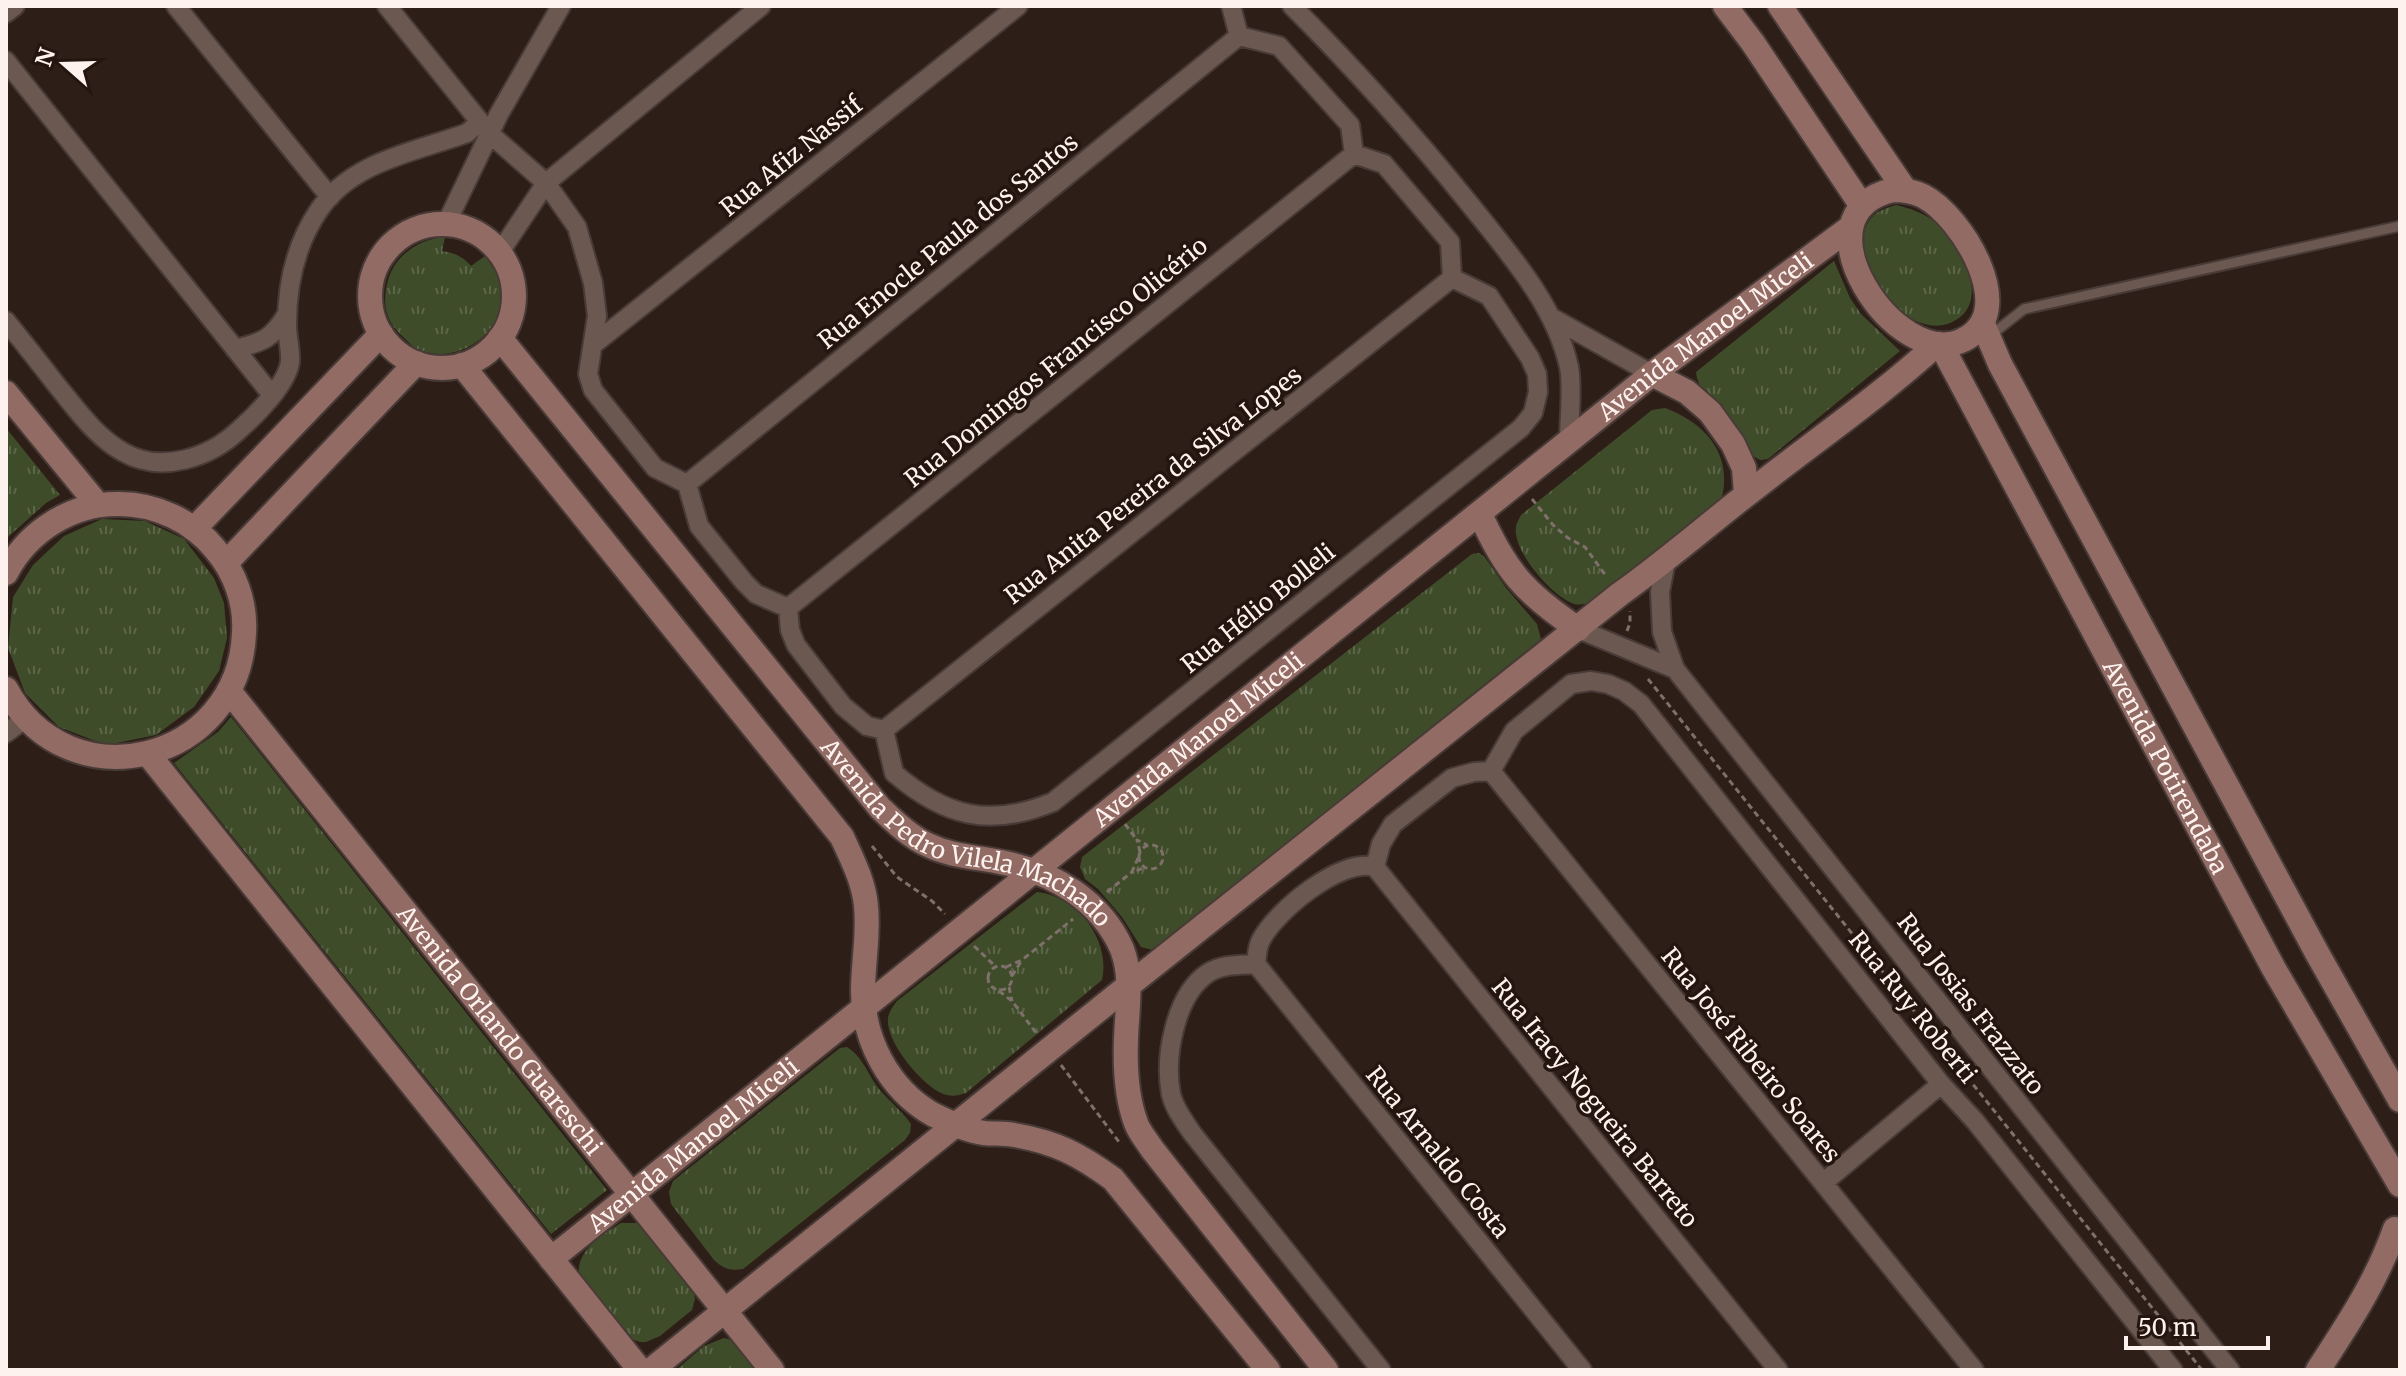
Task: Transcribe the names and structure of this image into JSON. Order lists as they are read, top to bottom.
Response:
{
  "streets": {
    "street": [
      "Rua Afiz Nassif",
      "Rua Enocle Paula dos Santos",
      "Avenida Manoel Miceli",
      "Rua Domingos Francisco Olicério",
      "Rua Anita Pereira da Silva Lopes",
      "Rua Hélio Bolleli",
      "Avenida Potirendaba",
      "Avenida Pedro Vilela Machado",
      "Rua Josias Frazzato",
      "Rua Ruy Roberti",
      "Avenida Orlando Guareschi",
      "Rua José Ribeiro Soares",
      "Rua Iracy Nogueira Barreto",
      "Rua Arnaldo Costa"
    ]
  },
  "crossings": [
    ["Avenida Manoel Miceli", "Avenida Potirendaba"],
    ["Avenida Manoel Miceli", "Avenida Pedro Vilela Machado"],
    ["Avenida Manoel Miceli", "Avenida Orlando Guareschi"],
    ["Rua Anita Pereira da Silva Lopes", "Rua Hélio Bolleli"],
    ["Rua Ruy Roberti", "Rua José Ribeiro Soares"]
  ],
  "scale_bar": "50 m",
  "north": "left"
}
